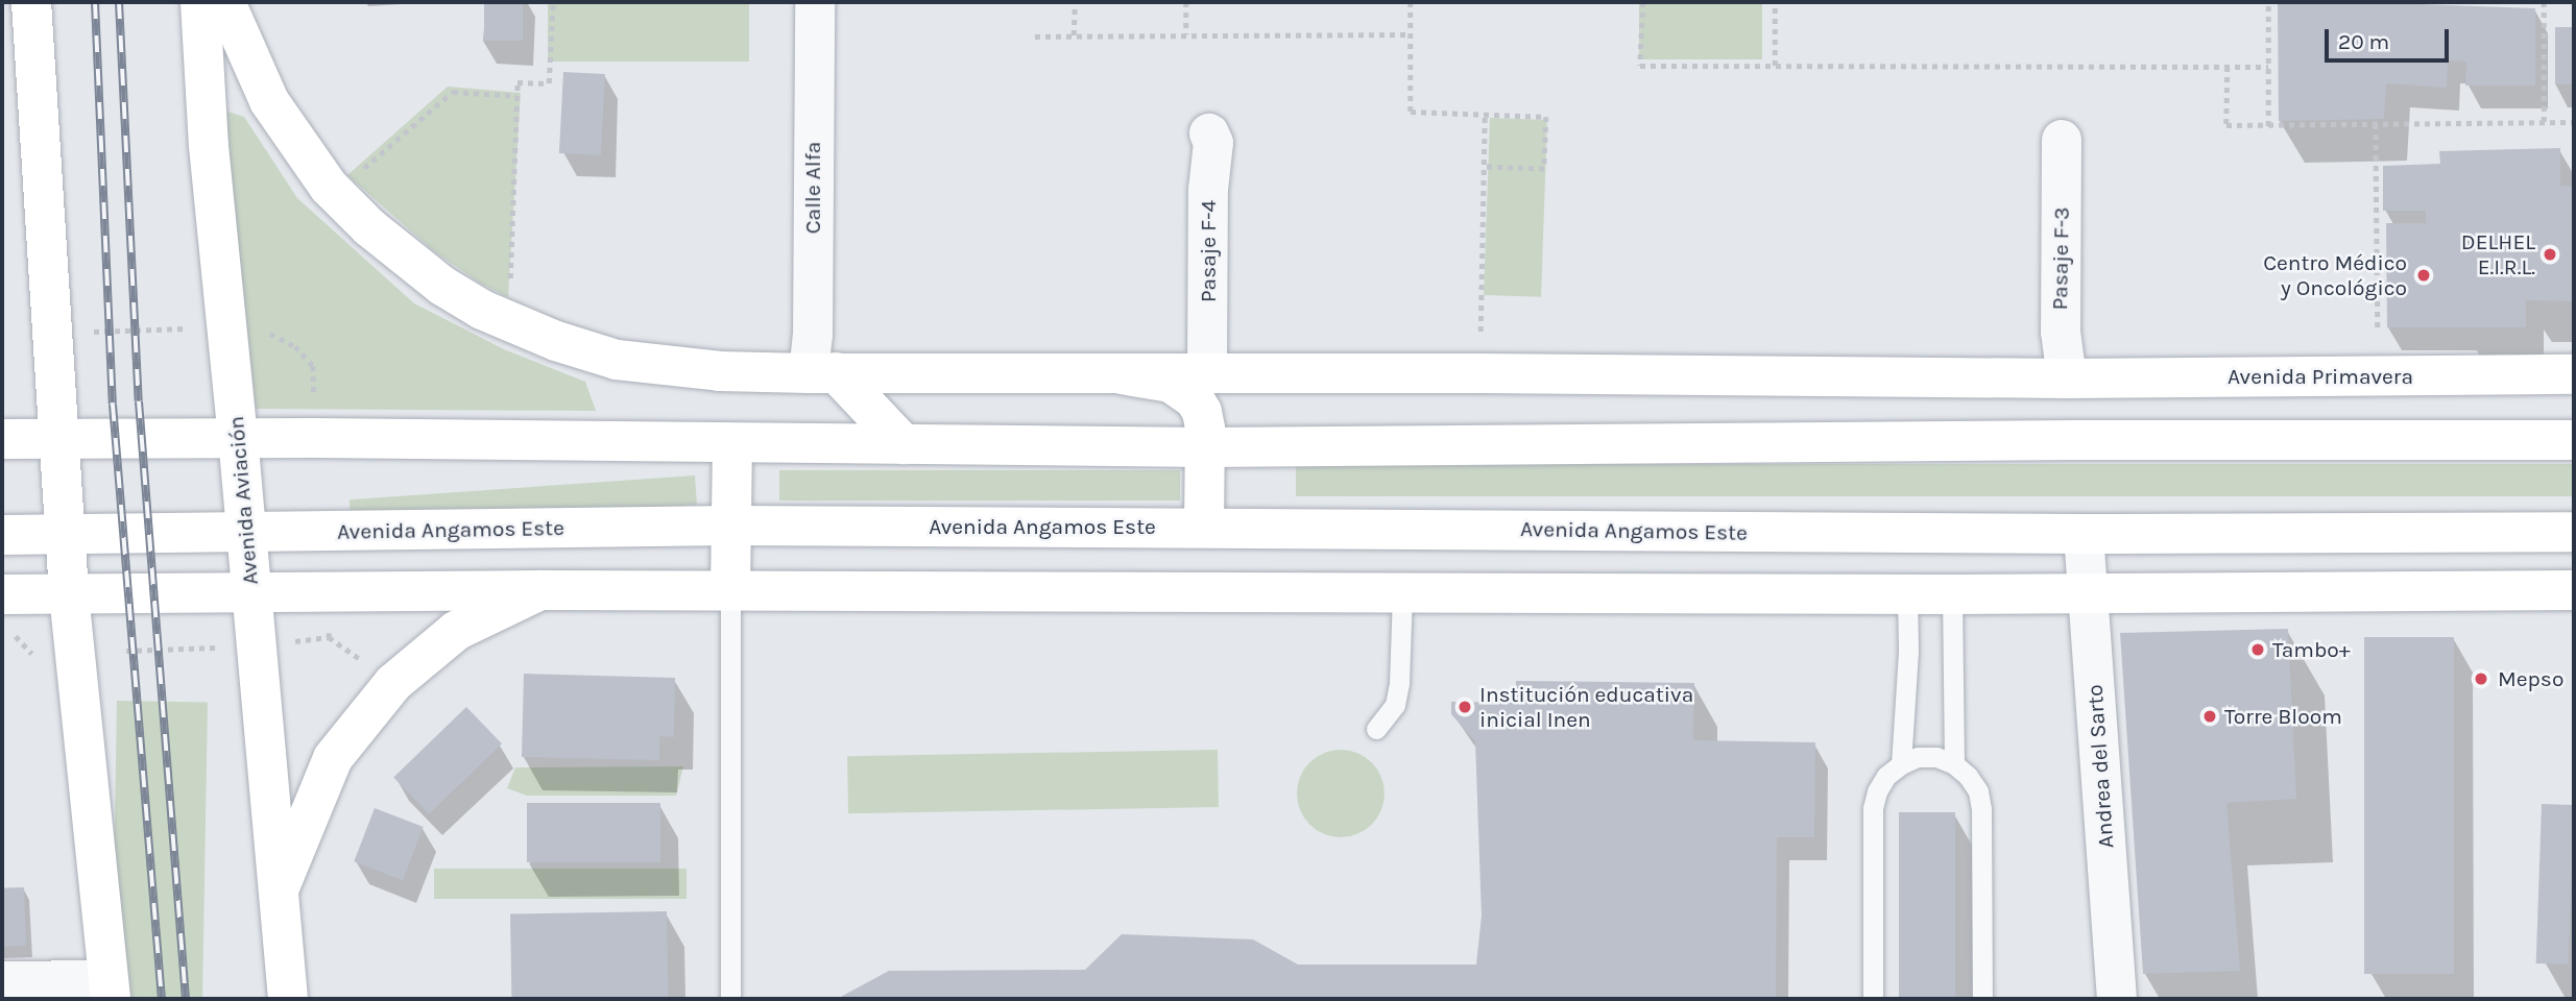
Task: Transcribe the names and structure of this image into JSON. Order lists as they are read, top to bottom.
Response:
{
  "streets": {
    "main road": ["Avenida Primavera", "Avenida Aviación", "Avenida Angamos Este"],
    "street": [
      "Calle Alfa",
      "Pasaje F-4",
      "Pasaje F-3",
      "Andrea del Sarto"
    ]
  },
  "crossings": [
    ["Pasaje F-3", "Avenida Primavera"],
    ["Avenida Aviación", "Avenida Angamos Este"],
    ["Avenida Angamos Este", "Andrea del Sarto"]
  ],
  "places": [
    "DELHEL E.I.R.L.",
    "Centro Médico y Oncológico",
    "Tambo+",
    "Mepso",
    "Institución educativa inicial Inen",
    "Torre Bloom"
  ],
  "scale_bar": "20 m"
}
